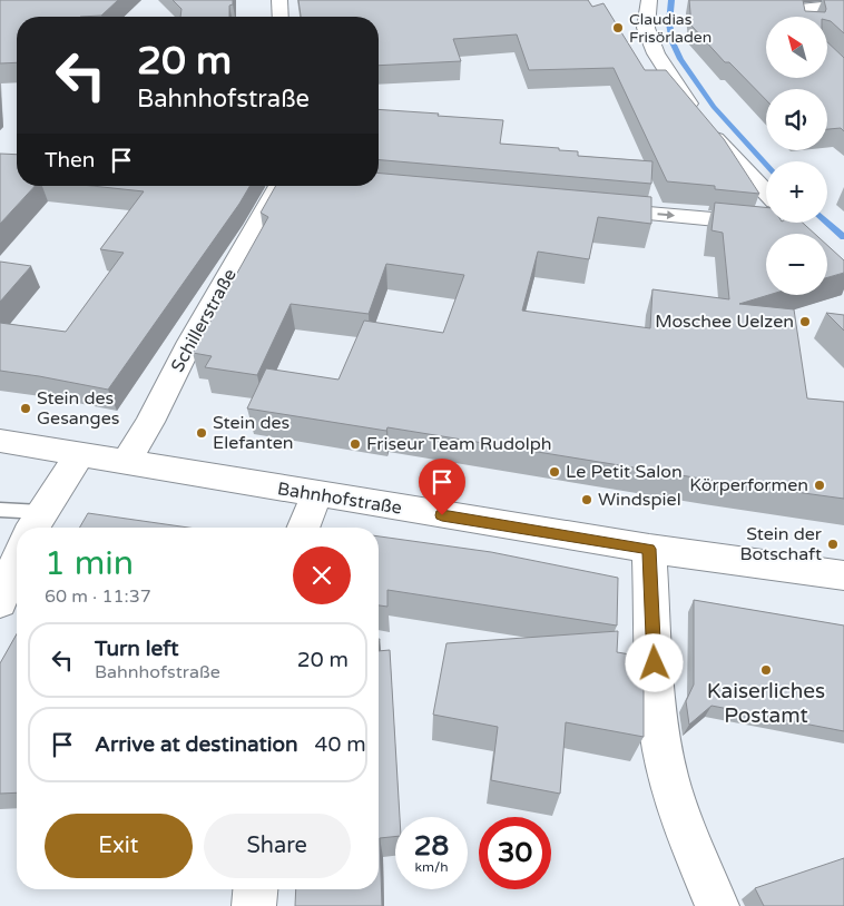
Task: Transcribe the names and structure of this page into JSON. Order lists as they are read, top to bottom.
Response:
{
  "streets": {
    "street": ["Schillerstraße", "Bahnhofstraße"]
  },
  "crossings": [
    ["Schillerstraße", "Bahnhofstraße"]
  ],
  "places": [
    "Claudias Frisörladen",
    "Moschee Uelzen",
    "Stein des Gesanges",
    "Stein des Elefanten",
    "Friseur Team Rudolph",
    "Le Petit Salon",
    "Körperformen",
    "Windspiel",
    "Stein der Botschaft",
    "Kaiserliches Postamt"
  ],
  "north": "top left",
  "page": {
    "map_buttons": ["+", "−"],
    "turn": ["20 m", "Bahnhofstraße"],
    "then": "Then",
    "heading": ["1 min", "60 m · 11:37"],
    "list": [
      {
        "name": "Turn left",
        "note": "Bahnhofstraße",
        "value": "20 m"
      },
      {
        "name": "Arrive at destination",
        "value": "40 m"
      }
    ],
    "buttons": ["Exit", "Share"],
    "speed": "28 km/h",
    "limit": "30"
  }
}
